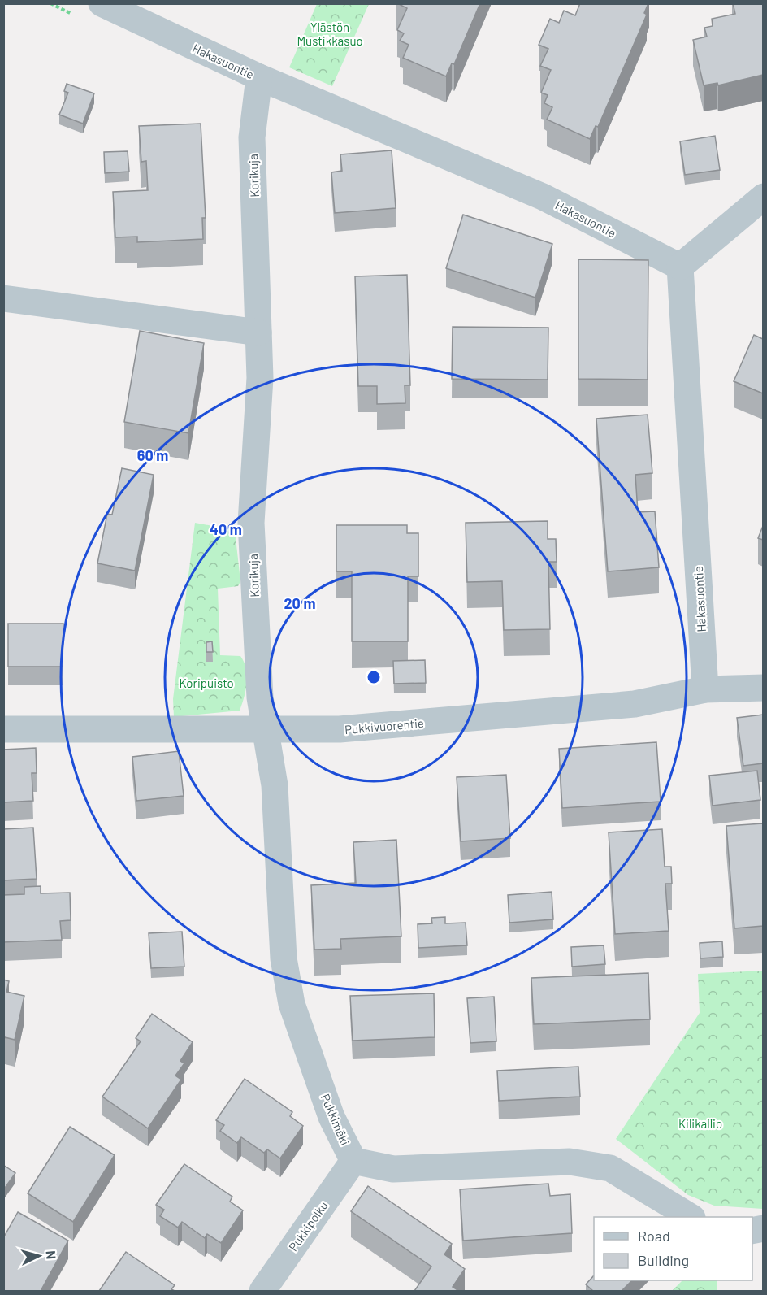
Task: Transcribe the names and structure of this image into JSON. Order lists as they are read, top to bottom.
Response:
{
  "streets": {
    "street": [
      "Hakasuontie",
      "Korikuja",
      "Pukkivuorentie",
      "Pukkimäki",
      "Pukkipolku"
    ]
  },
  "crossings": [
    ["Hakasuontie", "Korikuja"],
    ["Hakasuontie", "Pukkivuorentie"],
    ["Korikuja", "Pukkivuorentie"],
    ["Korikuja", "Pukkimäki"],
    ["Pukkivuorentie", "Pukkimäki"],
    ["Pukkimäki", "Pukkipolku"]
  ],
  "parks": ["Ylästön Mustikkasuo", "Koripuisto", "Kilikallio"],
  "legend": ["Road", "Building"],
  "north": "right",
  "rings": ["60 m", "40 m", "20 m"]
}
